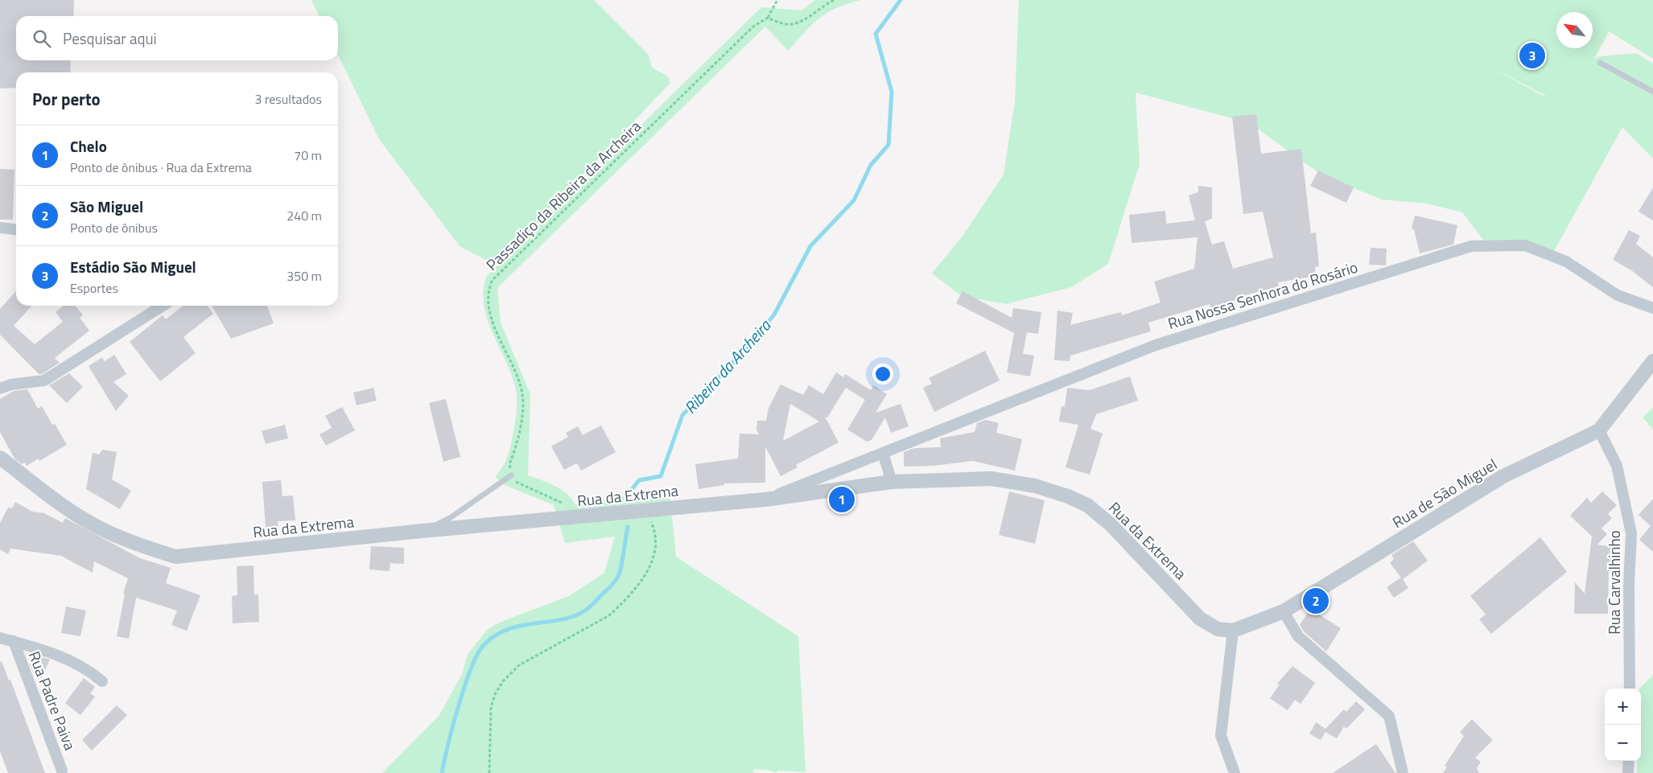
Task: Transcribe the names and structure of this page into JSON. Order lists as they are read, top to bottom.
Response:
{
  "streets": {
    "street": [
      "Rua Nossa Senhora do Rosário",
      "Rua de São Miguel",
      "Rua da Extrema",
      "Rua Carvalhinho",
      "Rua Padre Paiva"
    ],
    "path": ["Passadiço da Ribeira da Archeira"]
  },
  "crossings": [
    ["Rua Nossa Senhora do Rosário", "Rua da Extrema"],
    ["Rua de São Miguel", "Rua da Extrema"],
    ["Rua de São Miguel", "Rua Carvalhinho"]
  ],
  "water": ["Ribeira da Archeira"],
  "north": "top left",
  "page": {
    "search": "Pesquisar aqui",
    "pins": ["3", "1", "2"],
    "heading": ["Por perto", "3 resultados"],
    "list": [
      {
        "mark": "1",
        "name": "Chelo",
        "note": "Ponto de ônibus · Rua da Extrema",
        "value": "70 m"
      },
      {
        "mark": "2",
        "name": "São Miguel",
        "note": "Ponto de ônibus",
        "value": "240 m"
      },
      {
        "mark": "3",
        "name": "Estádio São Miguel",
        "note": "Esportes",
        "value": "350 m"
      }
    ],
    "map_buttons": ["+", "−"]
  }
}
